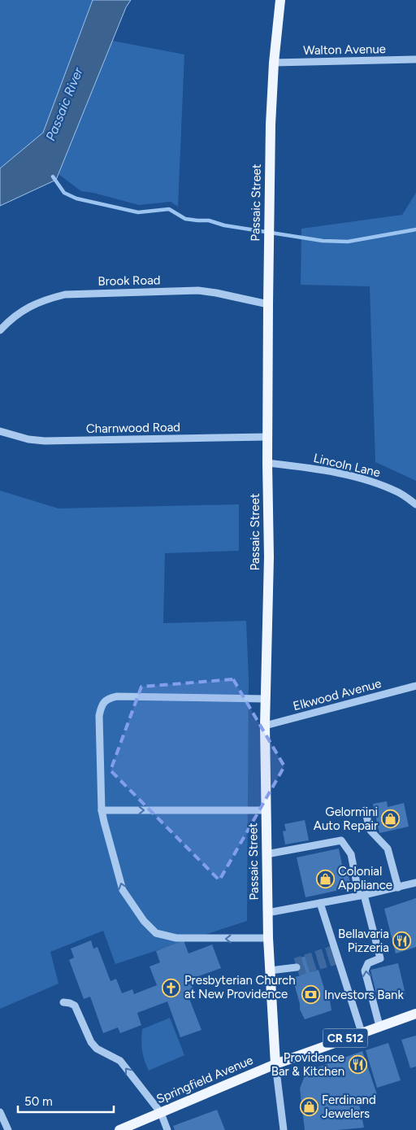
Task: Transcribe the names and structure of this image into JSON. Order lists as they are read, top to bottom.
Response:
{
  "streets": {
    "main road": ["Passaic Street", "CR 512", "Springfield Avenue"],
    "street": [
      "Walton Avenue",
      "Brook Road",
      "Charnwood Road",
      "Lincoln Lane",
      "Elkwood Avenue"
    ]
  },
  "crossings": [
    ["Walton Avenue", "Passaic Street"],
    ["Passaic Street", "Brook Road"],
    ["Passaic Street", "Charnwood Road"],
    ["Passaic Street", "Lincoln Lane"],
    ["Passaic Street", "Elkwood Avenue"],
    ["Passaic Street", "Springfield Avenue"]
  ],
  "water": ["Passaic River"],
  "places": {
    "shop": ["Gelormini Auto Repair", "Colonial Appliance", "Ferdinand Jewelers"],
    "restaurant": ["Bellavaria Pizzeria", "Providence Bar & Kitchen"],
    "church": ["Presbyterian Church at New Providence"],
    "bank": ["Investors Bank"]
  },
  "scale_bar": "50 m"
}
